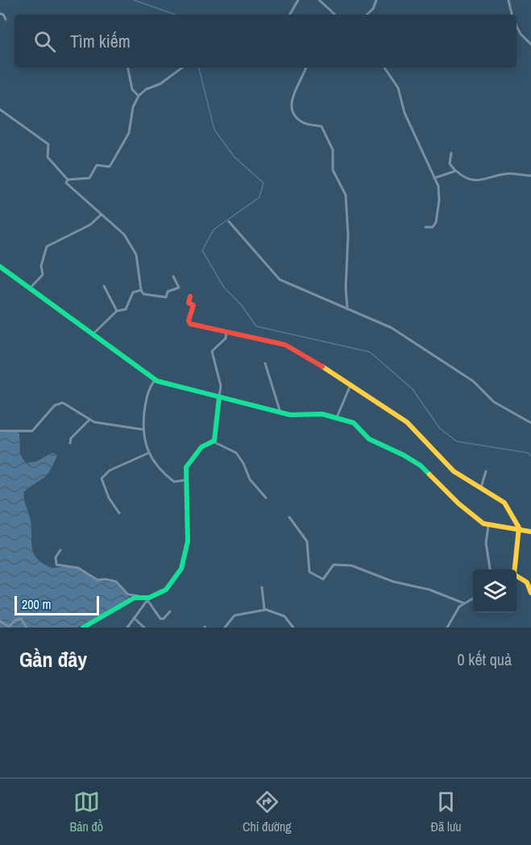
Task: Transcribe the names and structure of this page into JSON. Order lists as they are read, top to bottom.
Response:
{
  "scale_bar": "200 m",
  "page": {
    "search": "Tìm kiếm",
    "scale": "200 m",
    "heading": ["Gần đây", "0 kết quả"],
    "nav": ["Bản đồ", "Chỉ đường", "Đã lưu"]
  }
}
